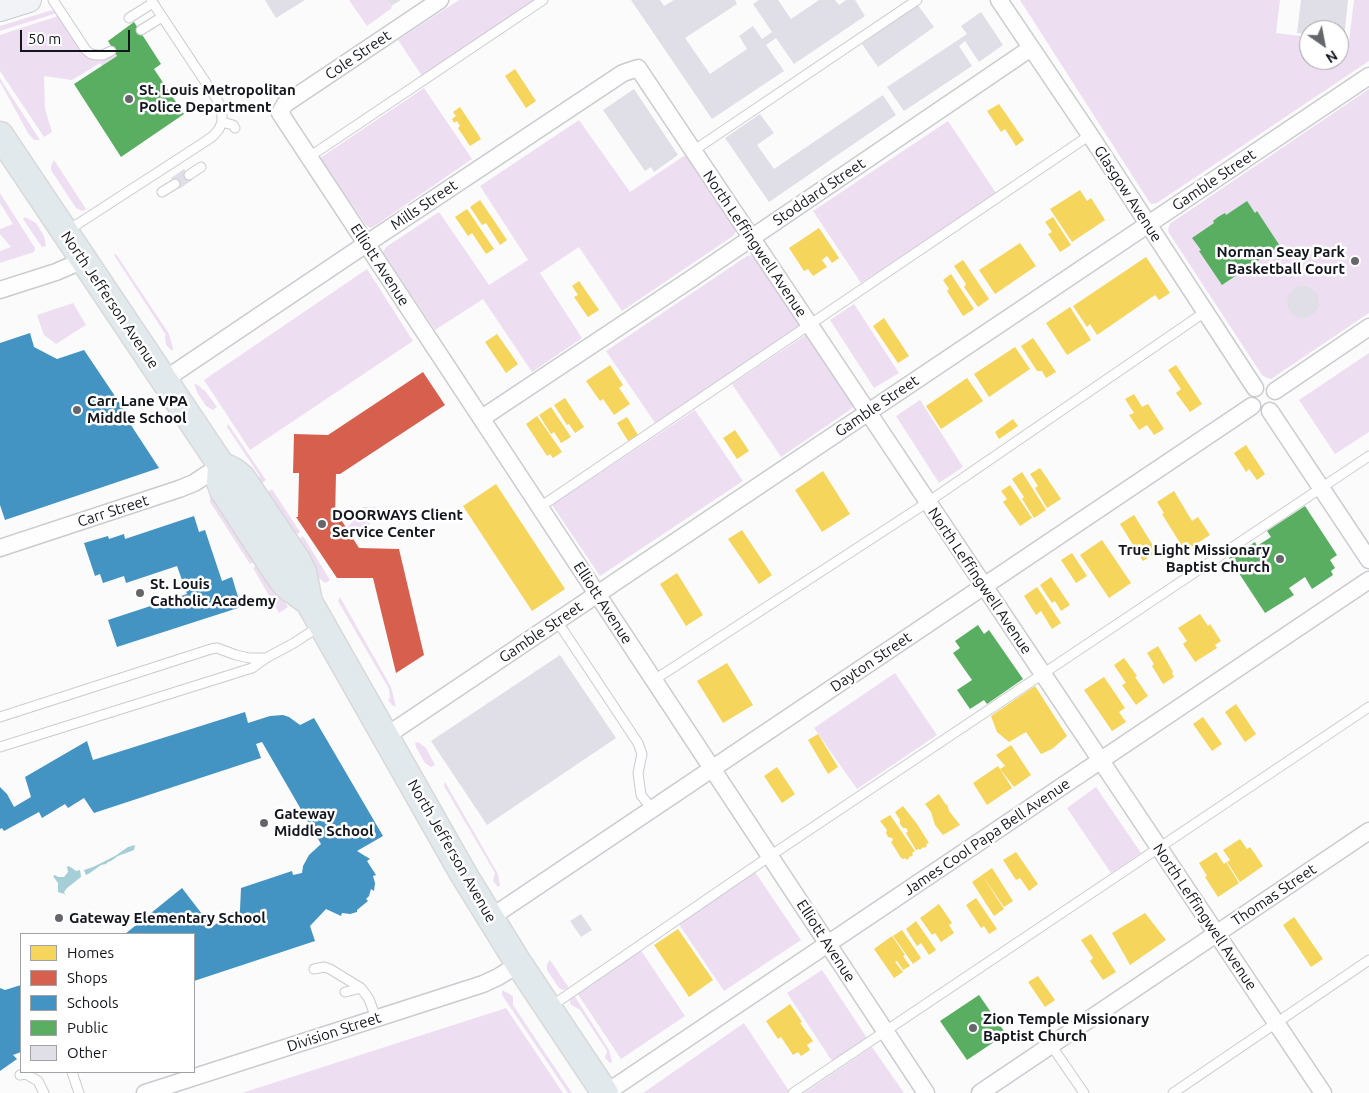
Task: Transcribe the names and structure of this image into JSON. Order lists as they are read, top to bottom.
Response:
{
  "streets": {
    "main road": ["North Jefferson Avenue"],
    "street": [
      "Cole Street",
      "Gamble Street",
      "Stoddard Street",
      "Glasgow Avenue",
      "Mills Street",
      "North Leffingwell Avenue",
      "Elliott Avenue",
      "Carr Street",
      "Dayton Street",
      "James Cool Papa Bell Avenue",
      "Thomas Street",
      "Division Street"
    ]
  },
  "crossings": [
    ["Cole Street", "Elliott Avenue"],
    ["Gamble Street", "Glasgow Avenue"],
    ["Gamble Street", "North Leffingwell Avenue"],
    ["Gamble Street", "Elliott Avenue"],
    ["Gamble Street", "North Jefferson Avenue"],
    ["Stoddard Street", "Glasgow Avenue"],
    ["Stoddard Street", "North Leffingwell Avenue"],
    ["Stoddard Street", "Elliott Avenue"],
    ["Glasgow Avenue", "Dayton Street"],
    ["Mills Street", "North Leffingwell Avenue"],
    ["Mills Street", "Elliott Avenue"],
    ["Mills Street", "North Jefferson Avenue"],
    ["North Leffingwell Avenue", "Dayton Street"],
    ["North Leffingwell Avenue", "James Cool Papa Bell Avenue"],
    ["North Leffingwell Avenue", "Thomas Street"],
    ["Elliott Avenue", "Dayton Street"],
    ["Elliott Avenue", "James Cool Papa Bell Avenue"],
    ["North Jefferson Avenue", "Carr Street"],
    ["North Jefferson Avenue", "Dayton Street"],
    ["North Jefferson Avenue", "James Cool Papa Bell Avenue"],
    ["North Jefferson Avenue", "Division Street"]
  ],
  "places": [
    "St. Louis Metropolitan Police Department",
    "Norman Seay Park Basketball Court",
    "Carr Lane VPA Middle School",
    "DOORWAYS Client Service Center",
    "True Light Missionary Baptist Church",
    "St. Louis Catholic Academy",
    "Gateway Middle School",
    "Gateway Elementary School",
    "Zion Temple Missionary Baptist Church"
  ],
  "legend": [
    "Homes",
    "Shops",
    "Schools",
    "Public",
    "Other"
  ],
  "scale_bar": "50 m",
  "north": "bottom right"
}
